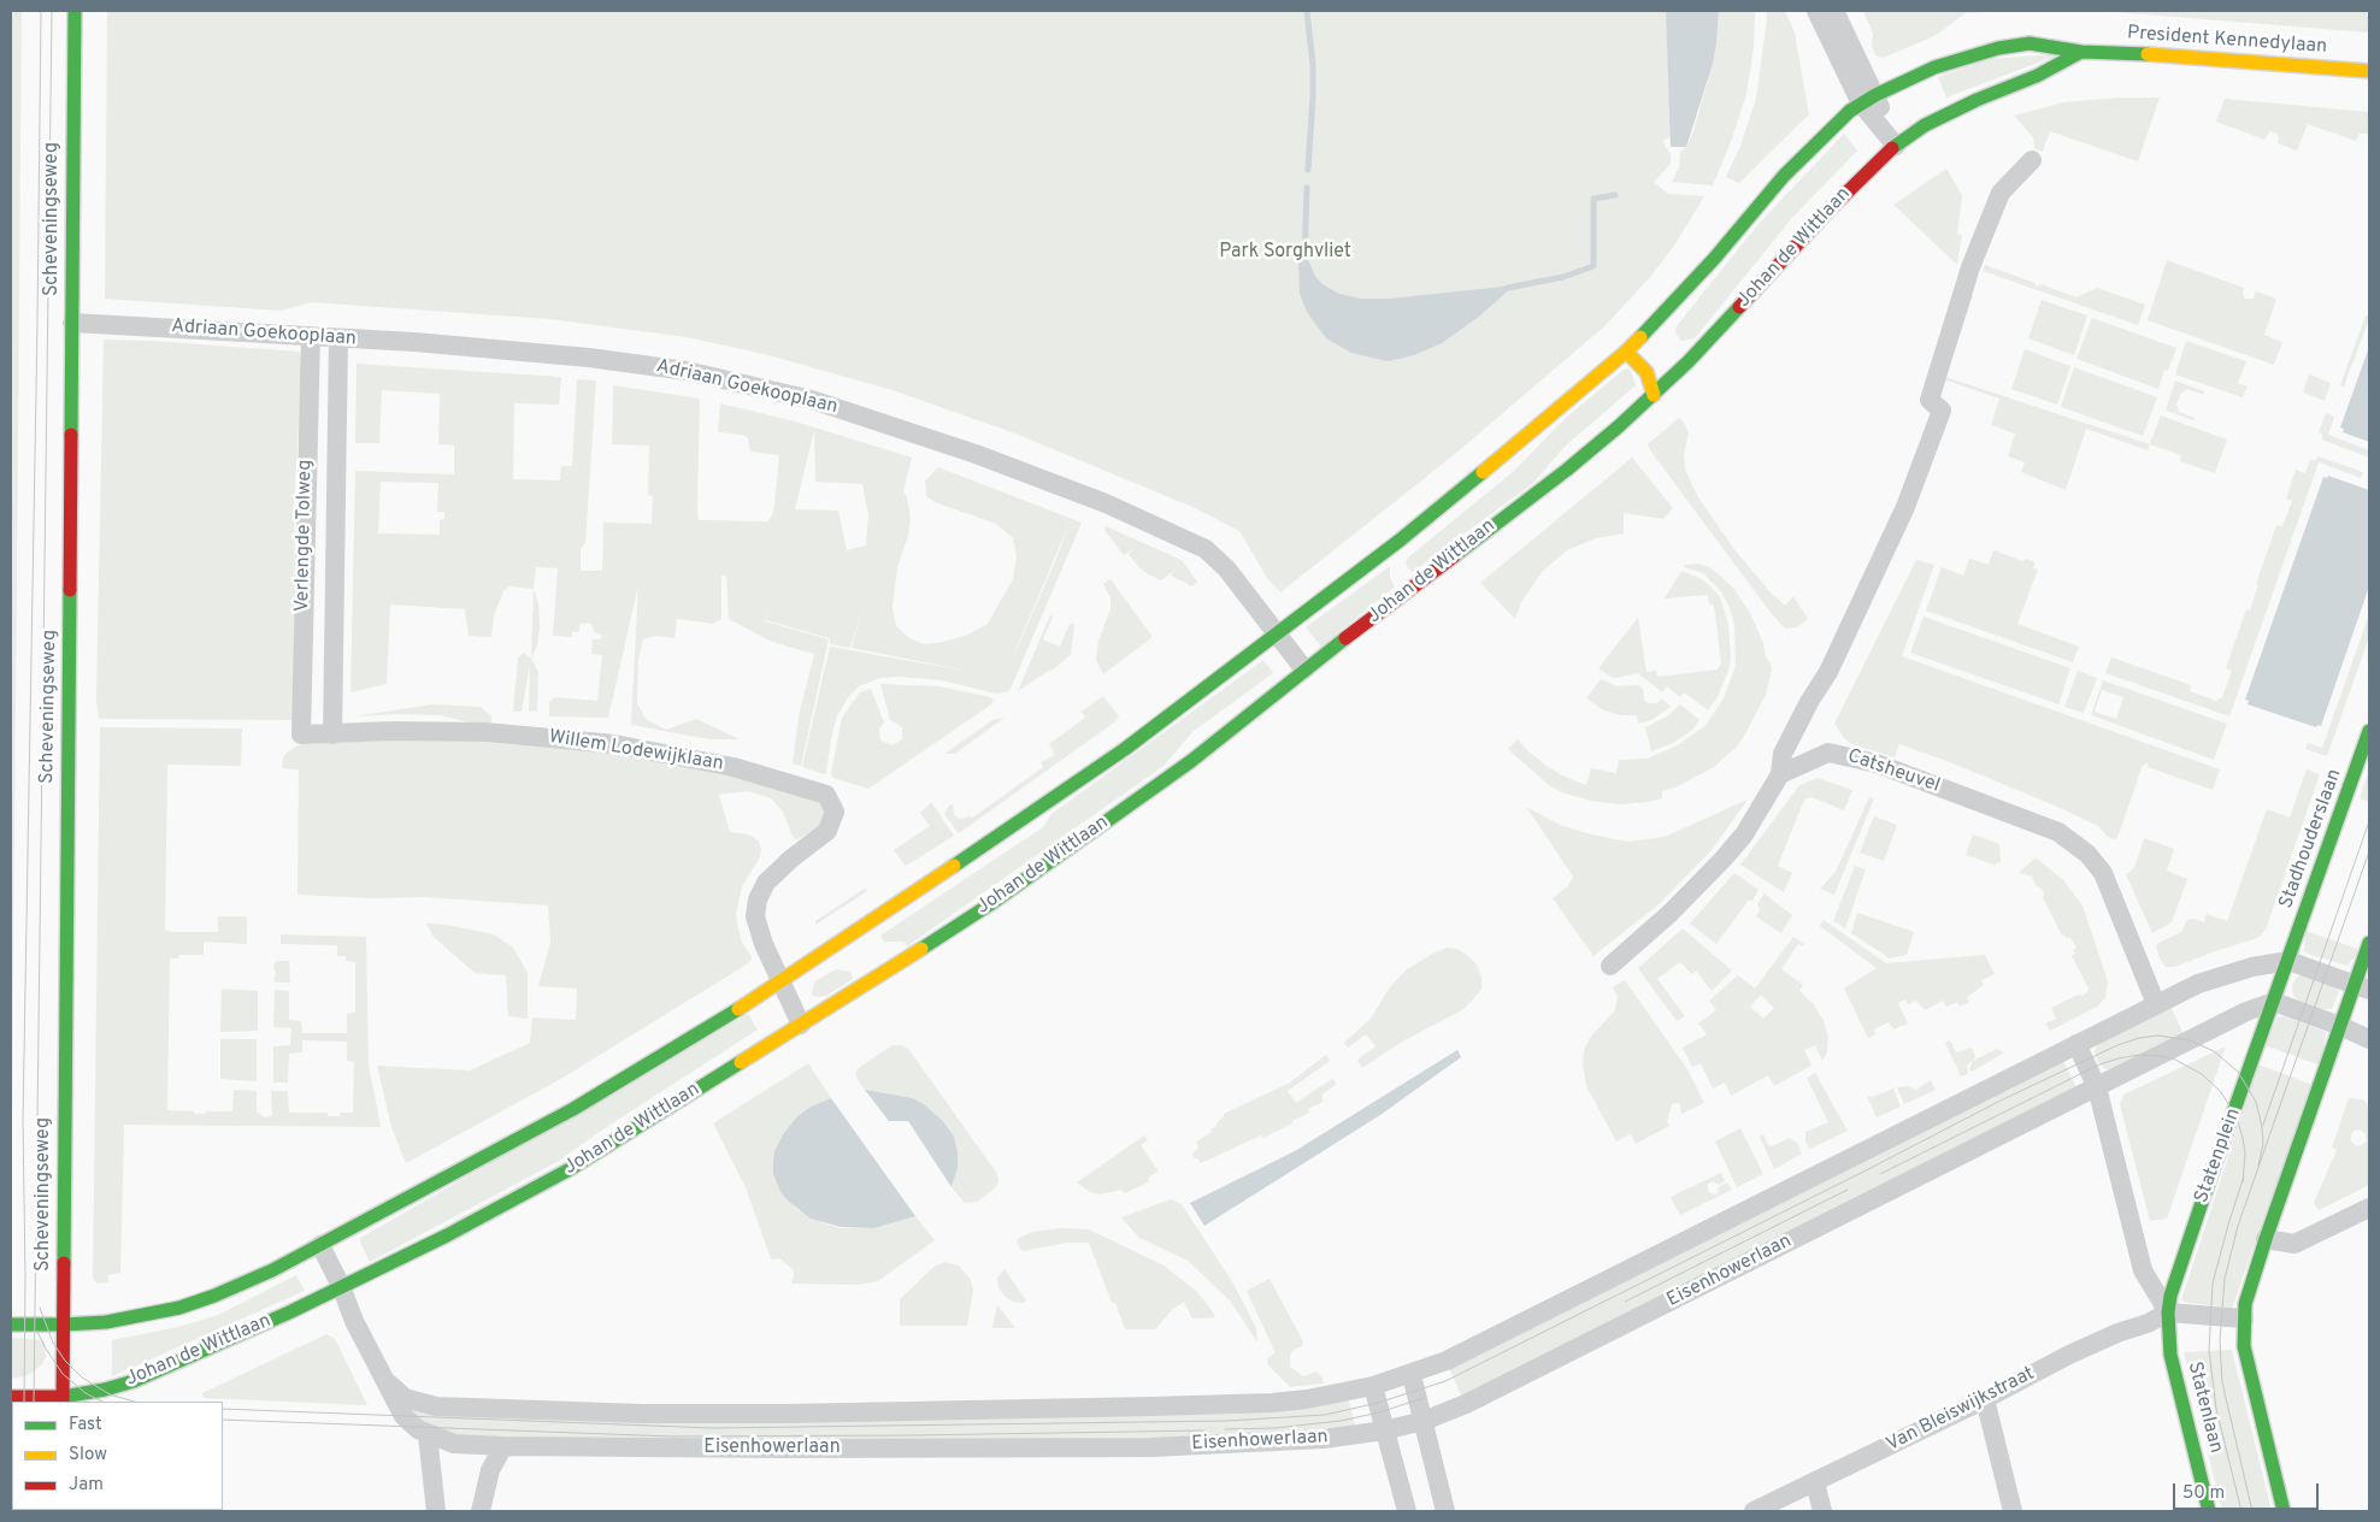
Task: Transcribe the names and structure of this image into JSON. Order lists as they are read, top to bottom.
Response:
{
  "streets": {
    "main road": [
      "President Kennedylaan",
      "Scheveningseweg",
      "Johan de Wittlaan",
      "Stadhouderslaan",
      "Statenplein",
      "Statenlaan"
    ],
    "street": [
      "Adriaan Goekooplaan",
      "Verlengde Tolweg",
      "Willem Lodewijklaan",
      "Catsheuvel",
      "Eisenhowerlaan",
      "Van Bleiswijkstraat"
    ]
  },
  "crossings": [
    ["Scheveningseweg", "Johan de Wittlaan"],
    ["Scheveningseweg", "Adriaan Goekooplaan"],
    ["Johan de Wittlaan", "Adriaan Goekooplaan"],
    ["Johan de Wittlaan", "Eisenhowerlaan"],
    ["Adriaan Goekooplaan", "Verlengde Tolweg"],
    ["Verlengde Tolweg", "Willem Lodewijklaan"],
    ["Stadhouderslaan", "Statenplein"],
    ["Statenplein", "Statenlaan"],
    ["Statenplein", "Van Bleiswijkstraat"],
    ["Statenlaan", "Van Bleiswijkstraat"]
  ],
  "parks": ["Park Sorghvliet"],
  "legend": ["Fast", "Slow", "Jam"],
  "scale_bar": "50 m"
}
